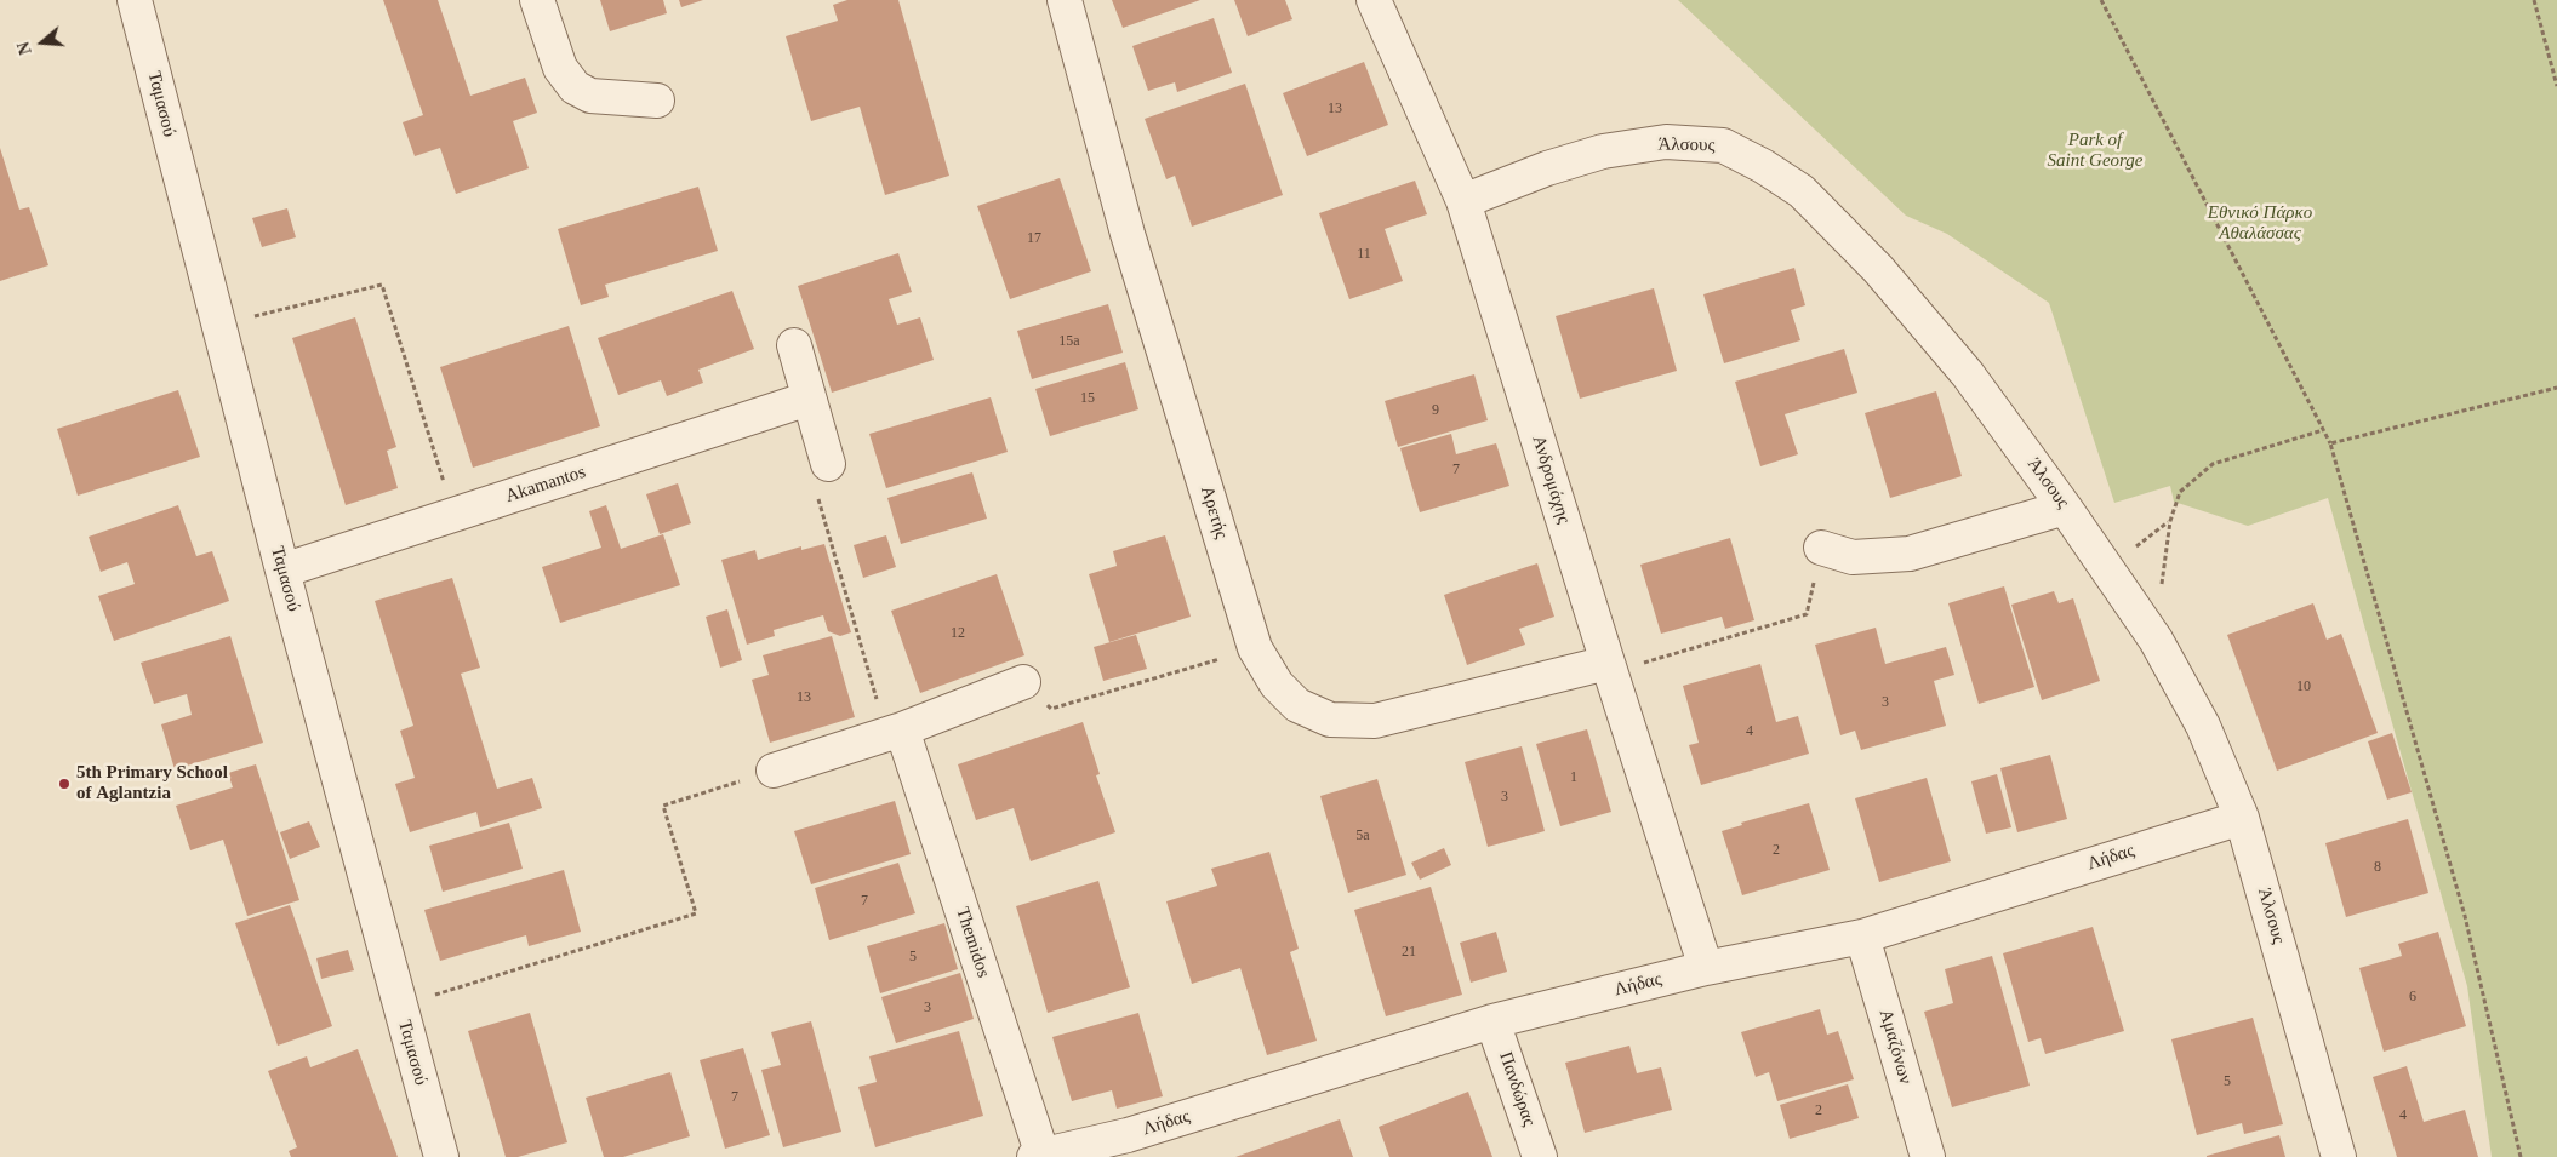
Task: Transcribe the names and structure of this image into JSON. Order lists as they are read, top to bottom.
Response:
{
  "streets": {
    "street": [
      "Ταμασού",
      "Άλσους",
      "Ανδρομάχης",
      "Akamantos",
      "Αρετής",
      "Λήδας",
      "Themidos",
      "Αμαζόνων",
      "Πανδώρας"
    ]
  },
  "crossings": [
    ["Ταμασού", "Akamantos"],
    ["Άλσους", "Ανδρομάχης"],
    ["Άλσους", "Λήδας"],
    ["Ανδρομάχης", "Αρετής"],
    ["Ανδρομάχης", "Λήδας"],
    ["Λήδας", "Themidos"],
    ["Λήδας", "Αμαζόνων"],
    ["Λήδας", "Πανδώρας"]
  ],
  "parks": ["Park of Saint George", "Εθνικό Πάρκο Αθαλάσσας"],
  "places": ["5th Primary School of Aglantzia"],
  "house_numbers": [
    "13",
    "17",
    "11",
    "15a",
    "15",
    "9",
    "7",
    "12",
    "10",
    "13",
    "3",
    "4",
    "1",
    "3",
    "5a",
    "2",
    "8",
    "7",
    "21",
    "5",
    "6",
    "3",
    "5",
    "7",
    "2",
    "4"
  ],
  "north": "left"
}
